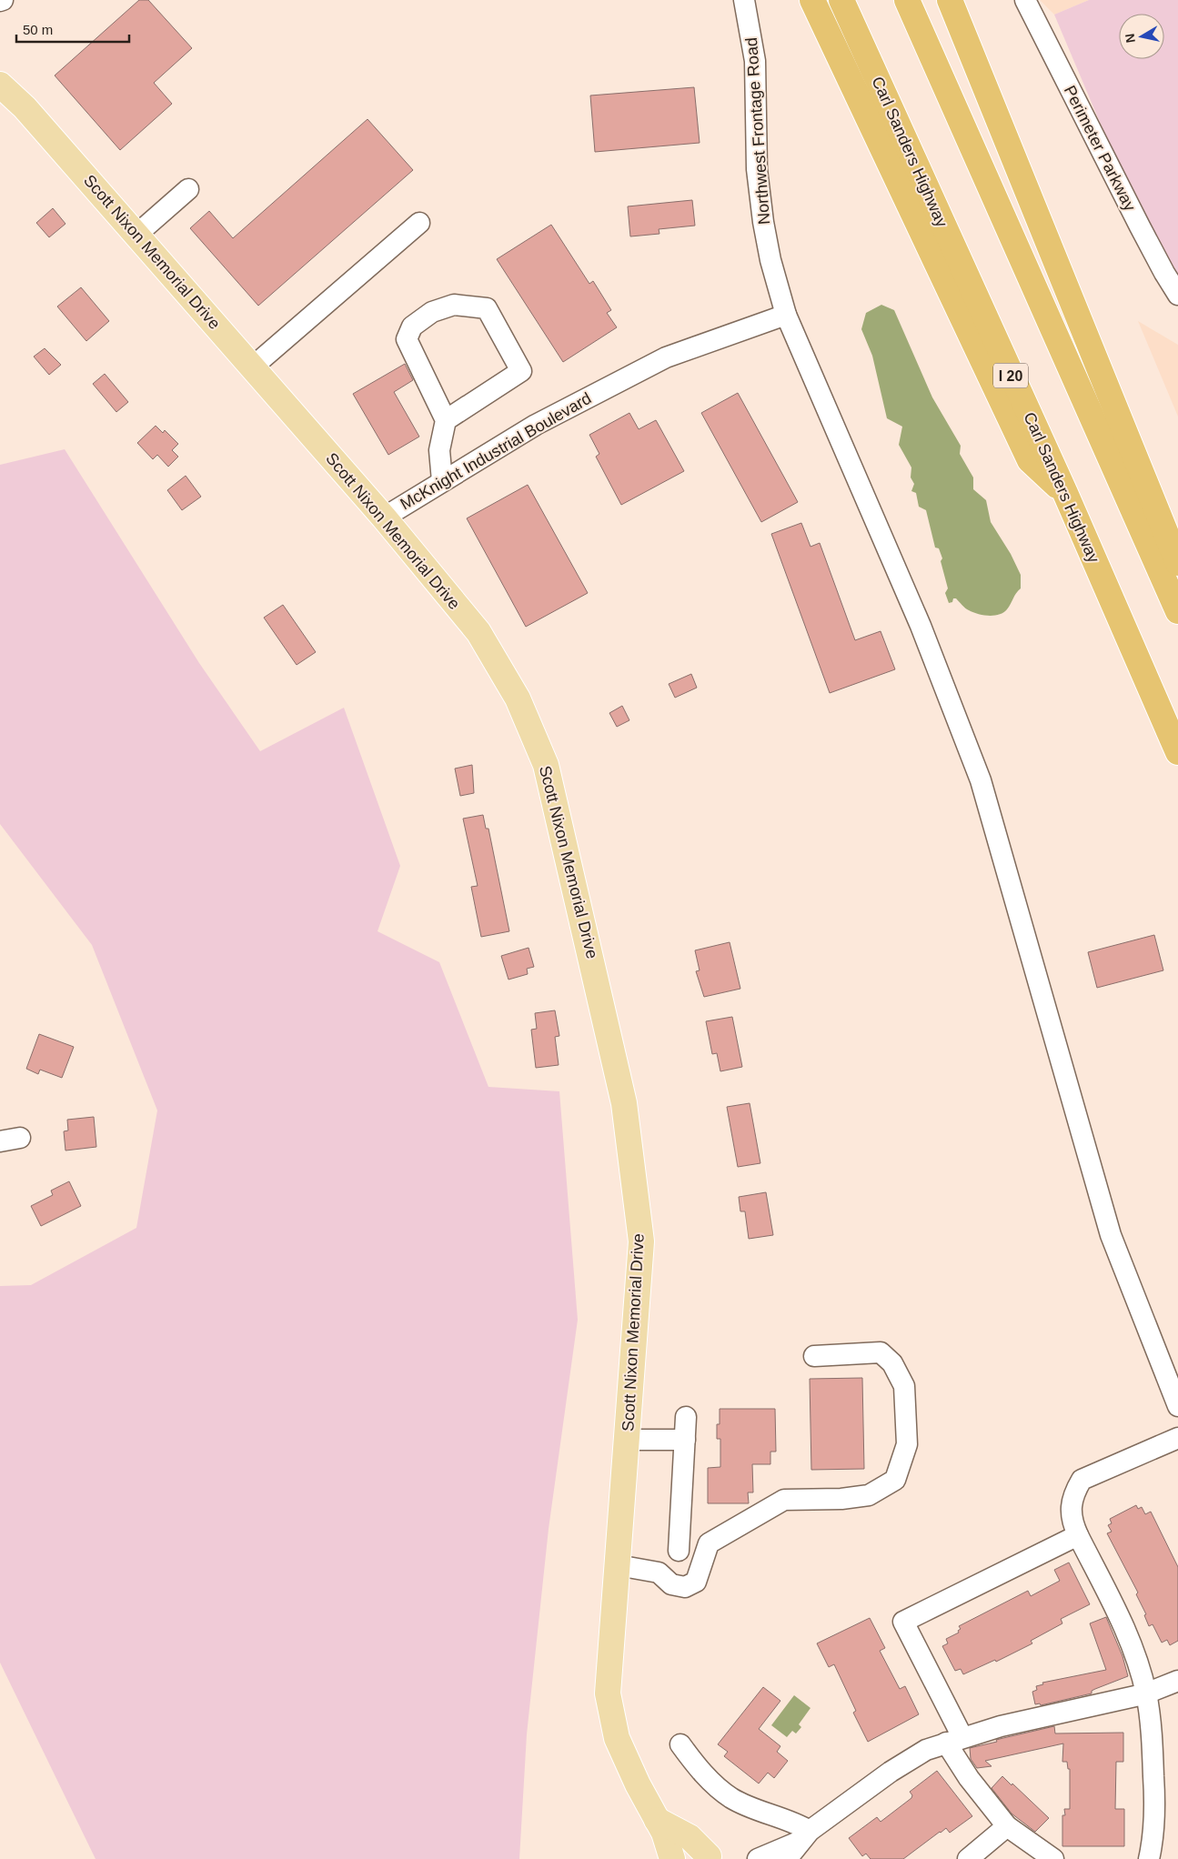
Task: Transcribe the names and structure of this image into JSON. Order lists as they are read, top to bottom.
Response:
{
  "streets": {
    "highway": ["Carl Sanders Highway", "I 20"],
    "main road": ["Scott Nixon Memorial Drive"],
    "street": ["Northwest Frontage Road", "Perimeter Parkway", "McKnight Industrial Boulevard"]
  },
  "crossings": [
    ["Northwest Frontage Road", "McKnight Industrial Boulevard"],
    ["Scott Nixon Memorial Drive", "McKnight Industrial Boulevard"]
  ],
  "scale_bar": "50 m",
  "north": "left"
}
